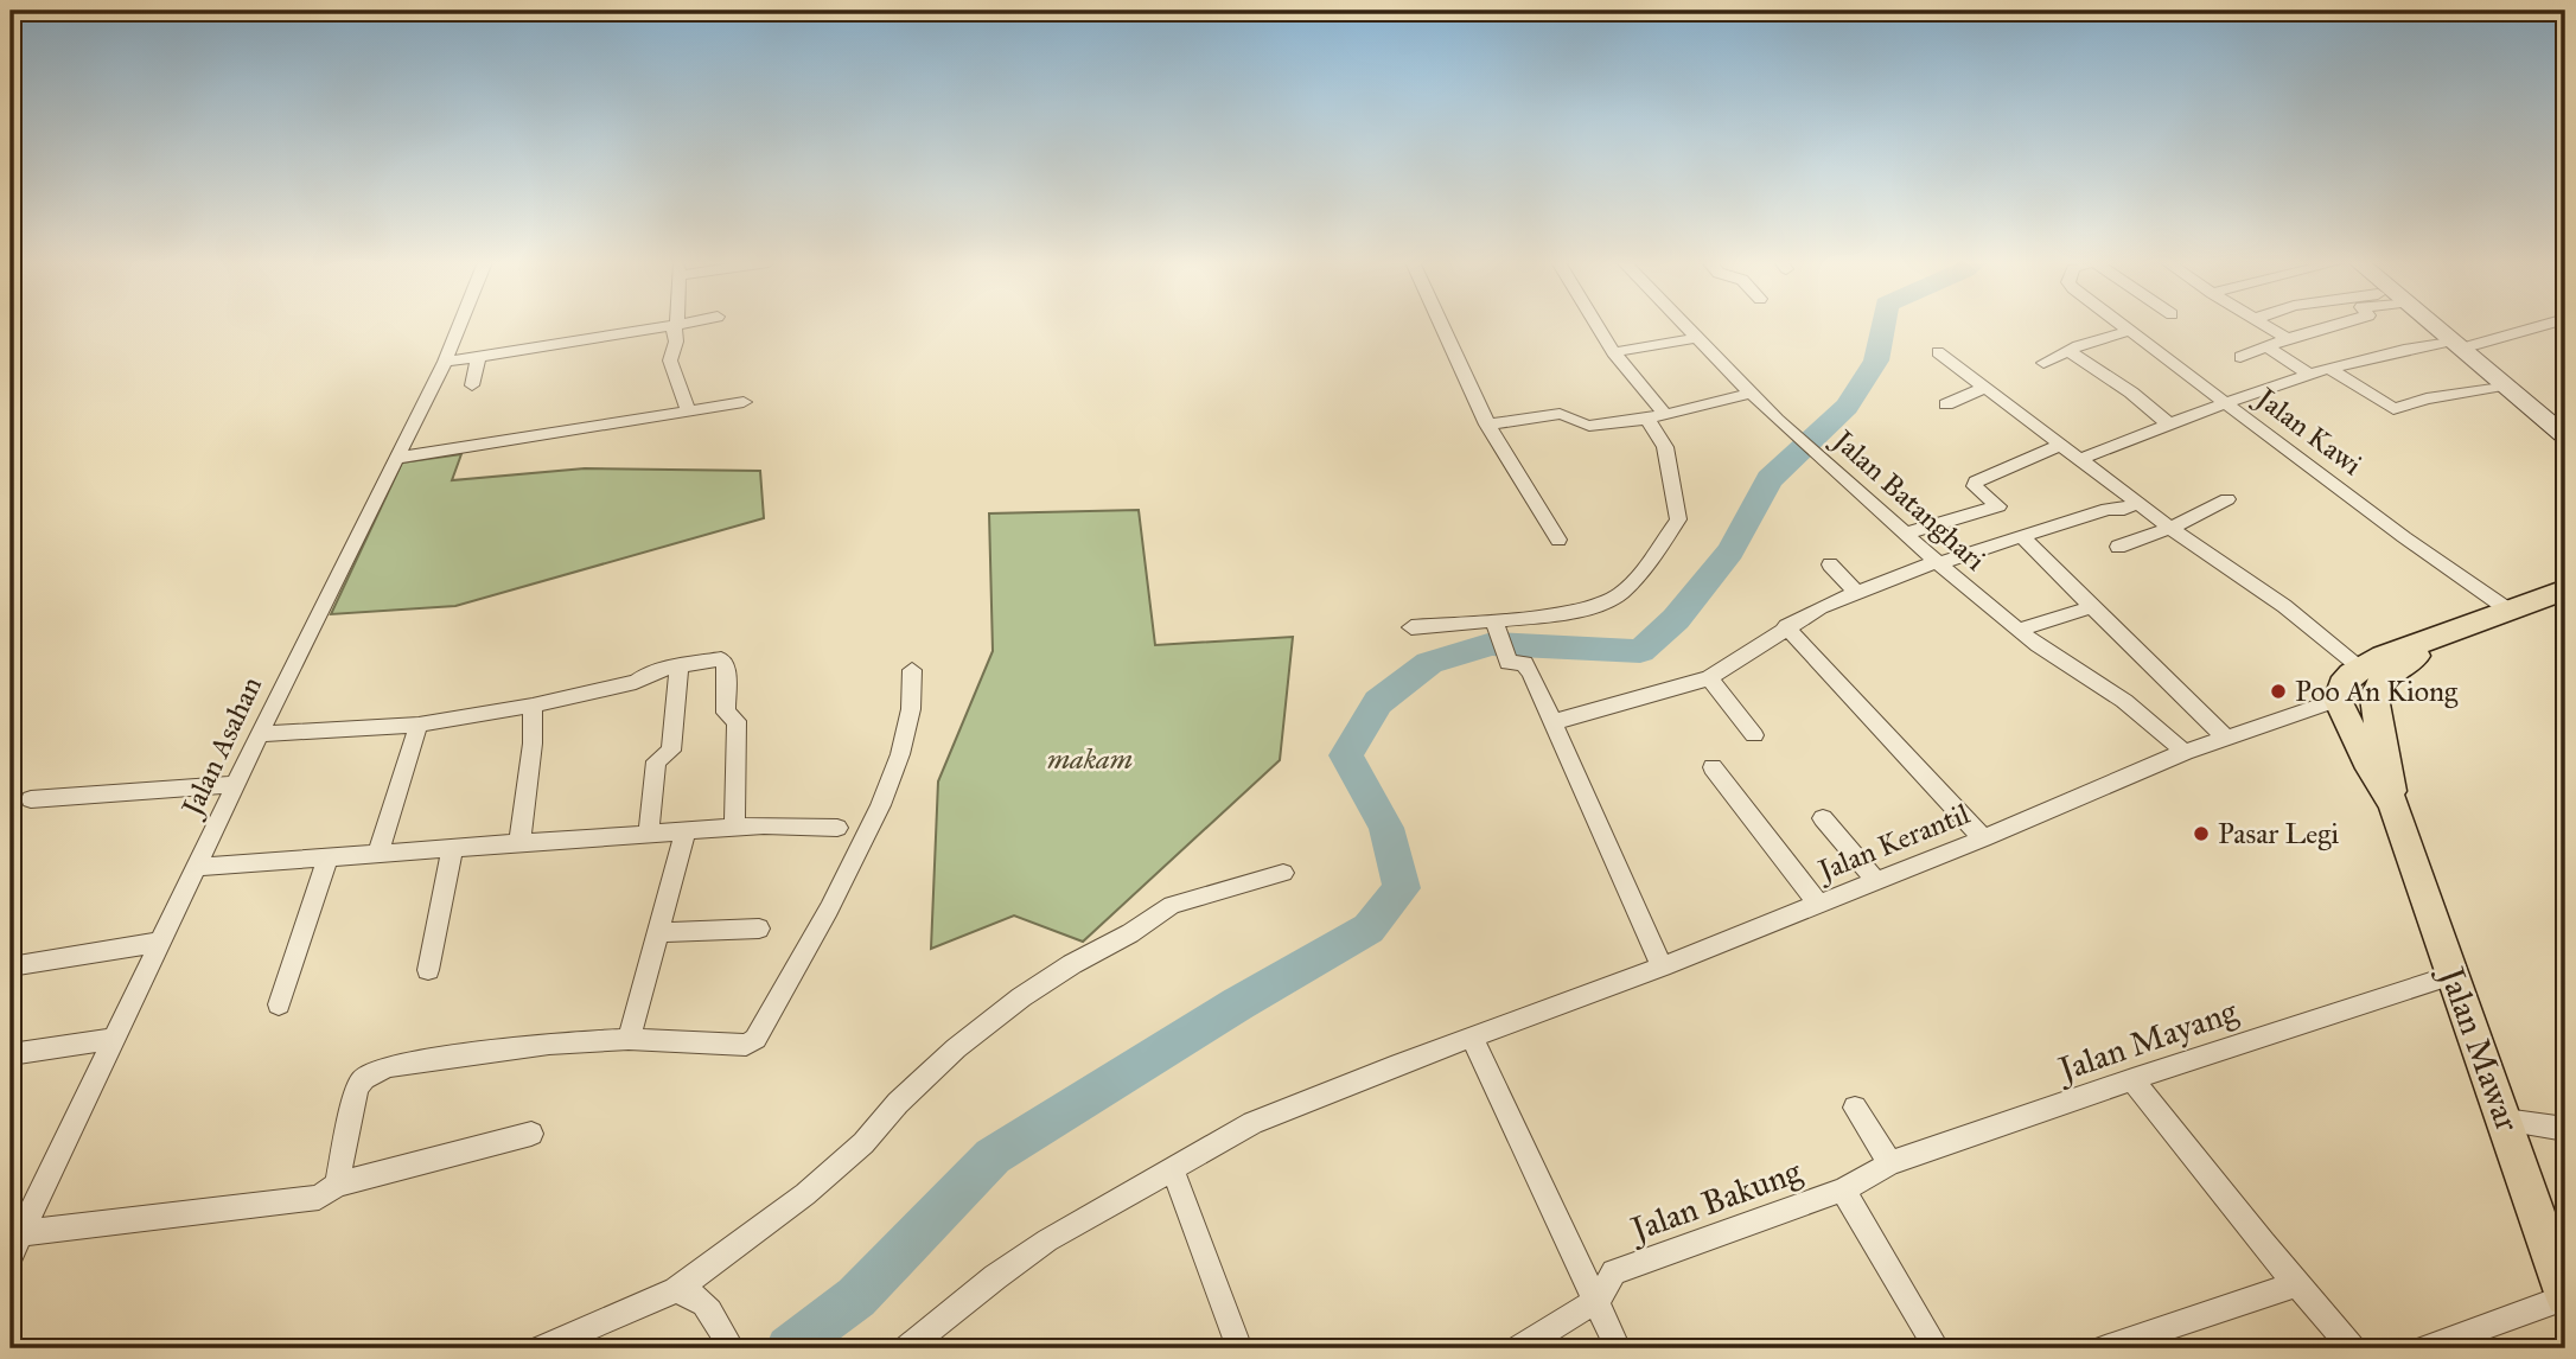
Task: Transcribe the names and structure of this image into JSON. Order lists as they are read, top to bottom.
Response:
{
  "streets": {
    "main road": ["Jalan Mawar"],
    "street": [
      "Jalan Kawi",
      "Jalan Batanghari",
      "Jalan Asahan",
      "Jalan Kerantil",
      "Jalan Mayang",
      "Jalan Bakung"
    ]
  },
  "crossings": [
    ["Jalan Kawi", "Jalan Mawar"],
    ["Jalan Batanghari", "Jalan Kerantil"],
    ["Jalan Kerantil", "Jalan Mawar"],
    ["Jalan Mayang", "Jalan Mawar"],
    ["Jalan Mayang", "Jalan Bakung"]
  ],
  "parks": ["makam"],
  "places": ["Poo An Kiong", "Pasar Legi"]
}
